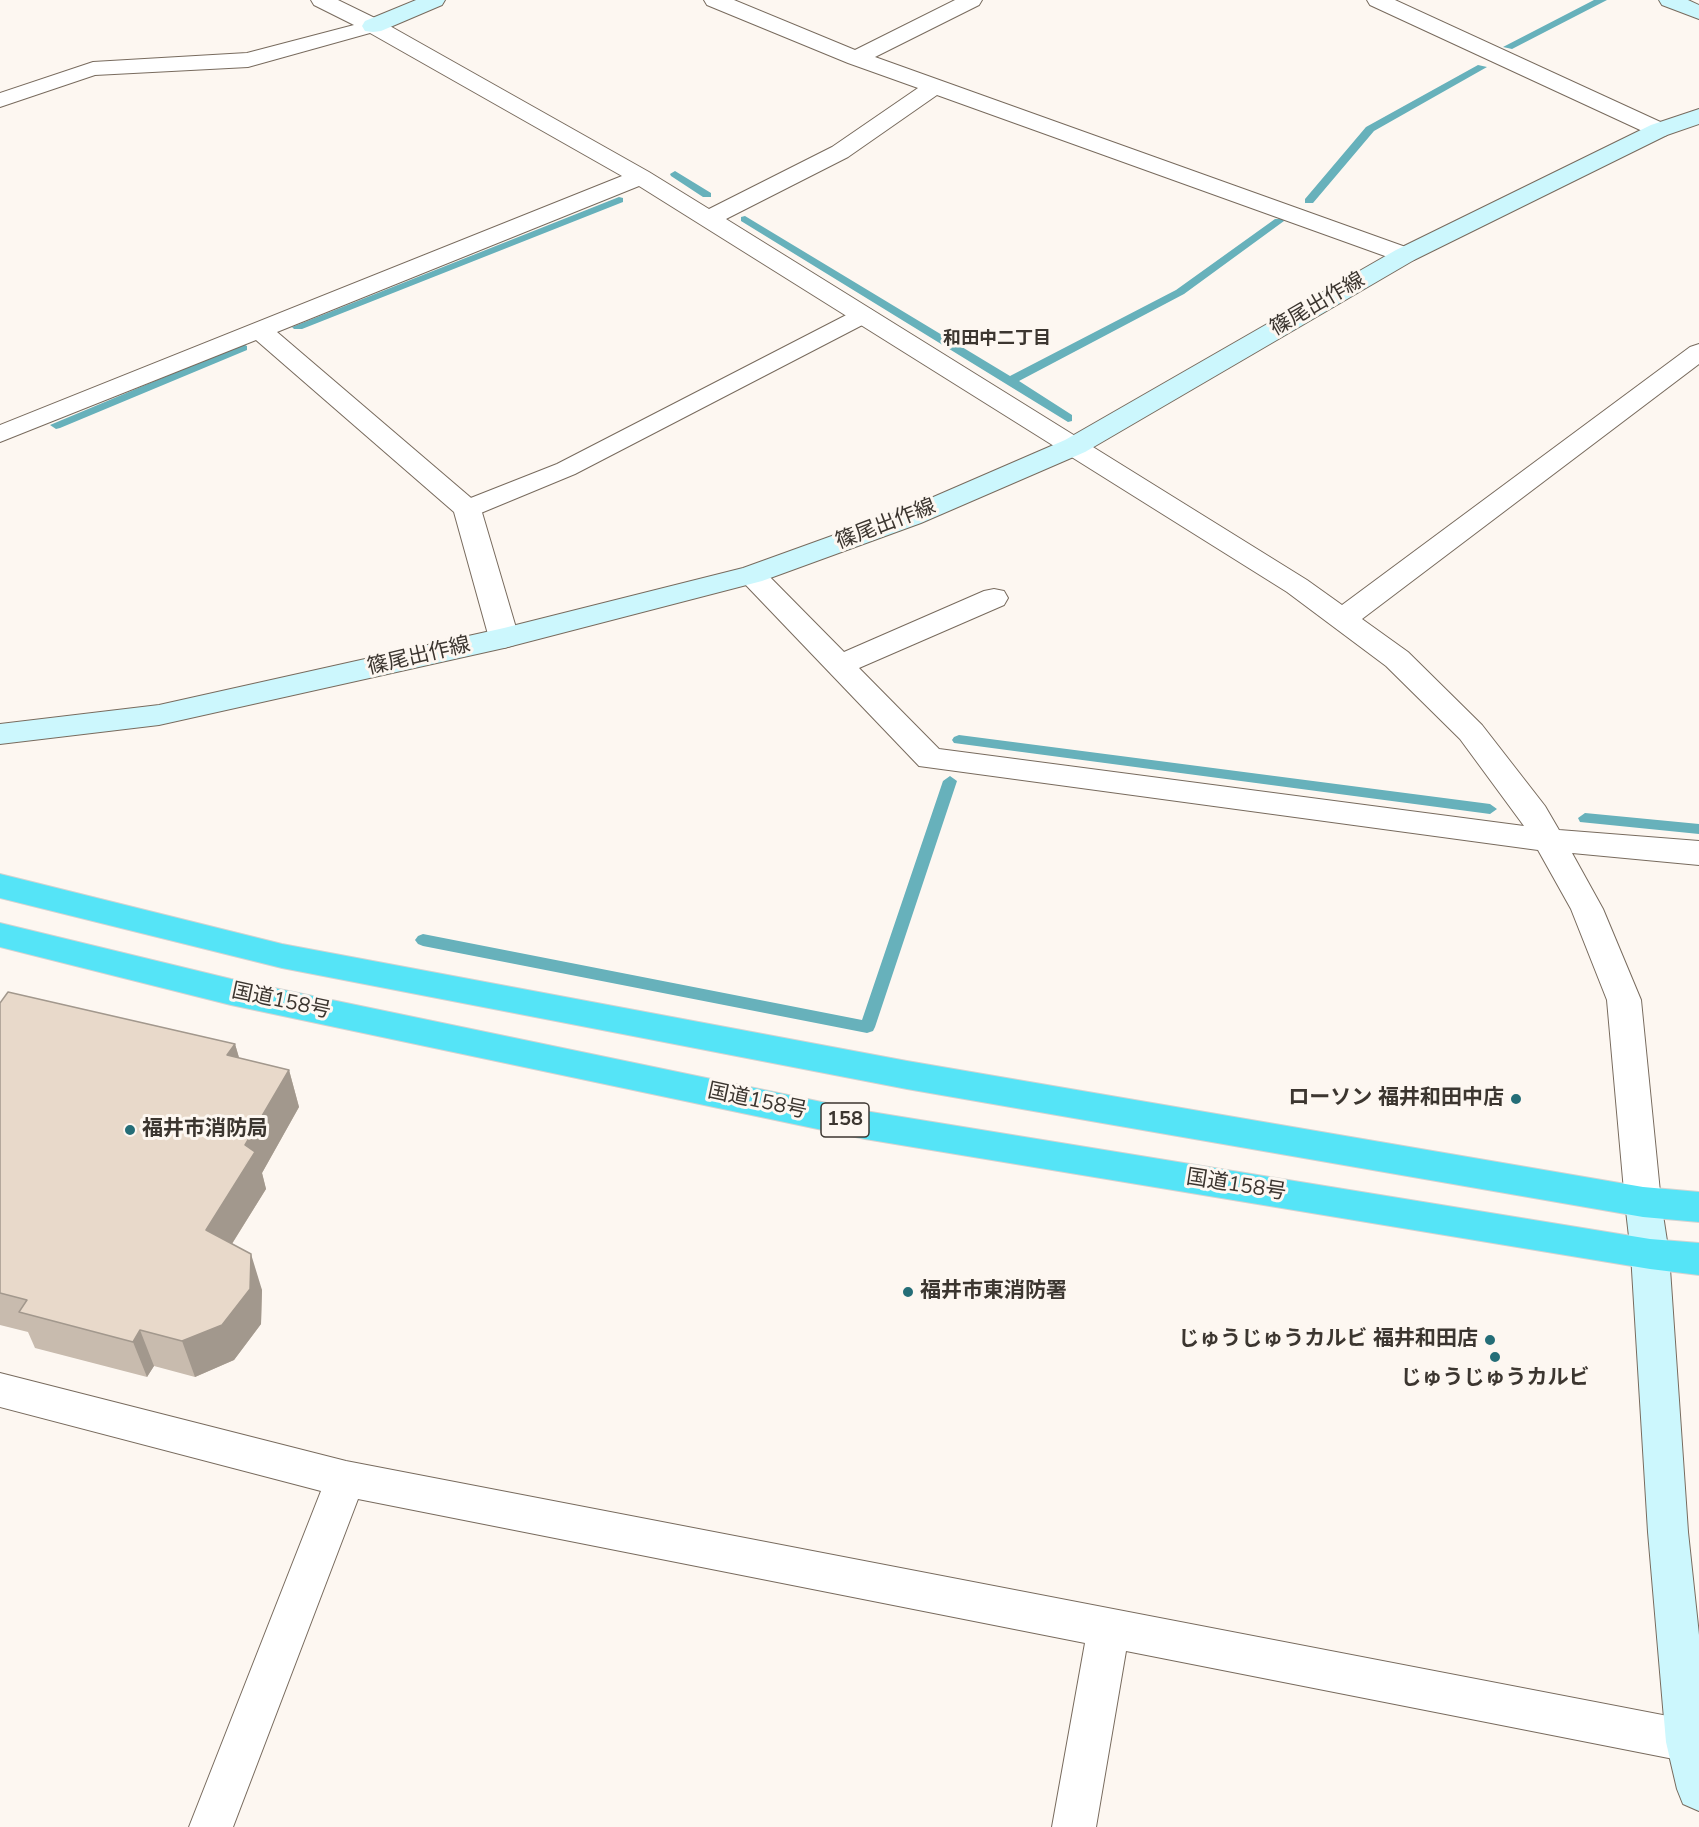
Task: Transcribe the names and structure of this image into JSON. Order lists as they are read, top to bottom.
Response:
{
  "streets": {
    "highway": ["国道158号", "158"],
    "main road": ["篠尾出作線"]
  },
  "districts": ["和田中二丁目"],
  "places": [
    "ローソン 福井和田中店",
    "福井市消防局",
    "福井市東消防署",
    "じゅうじゅうカルビ 福井和田店",
    "じゅうじゅうカルビ"
  ]
}
